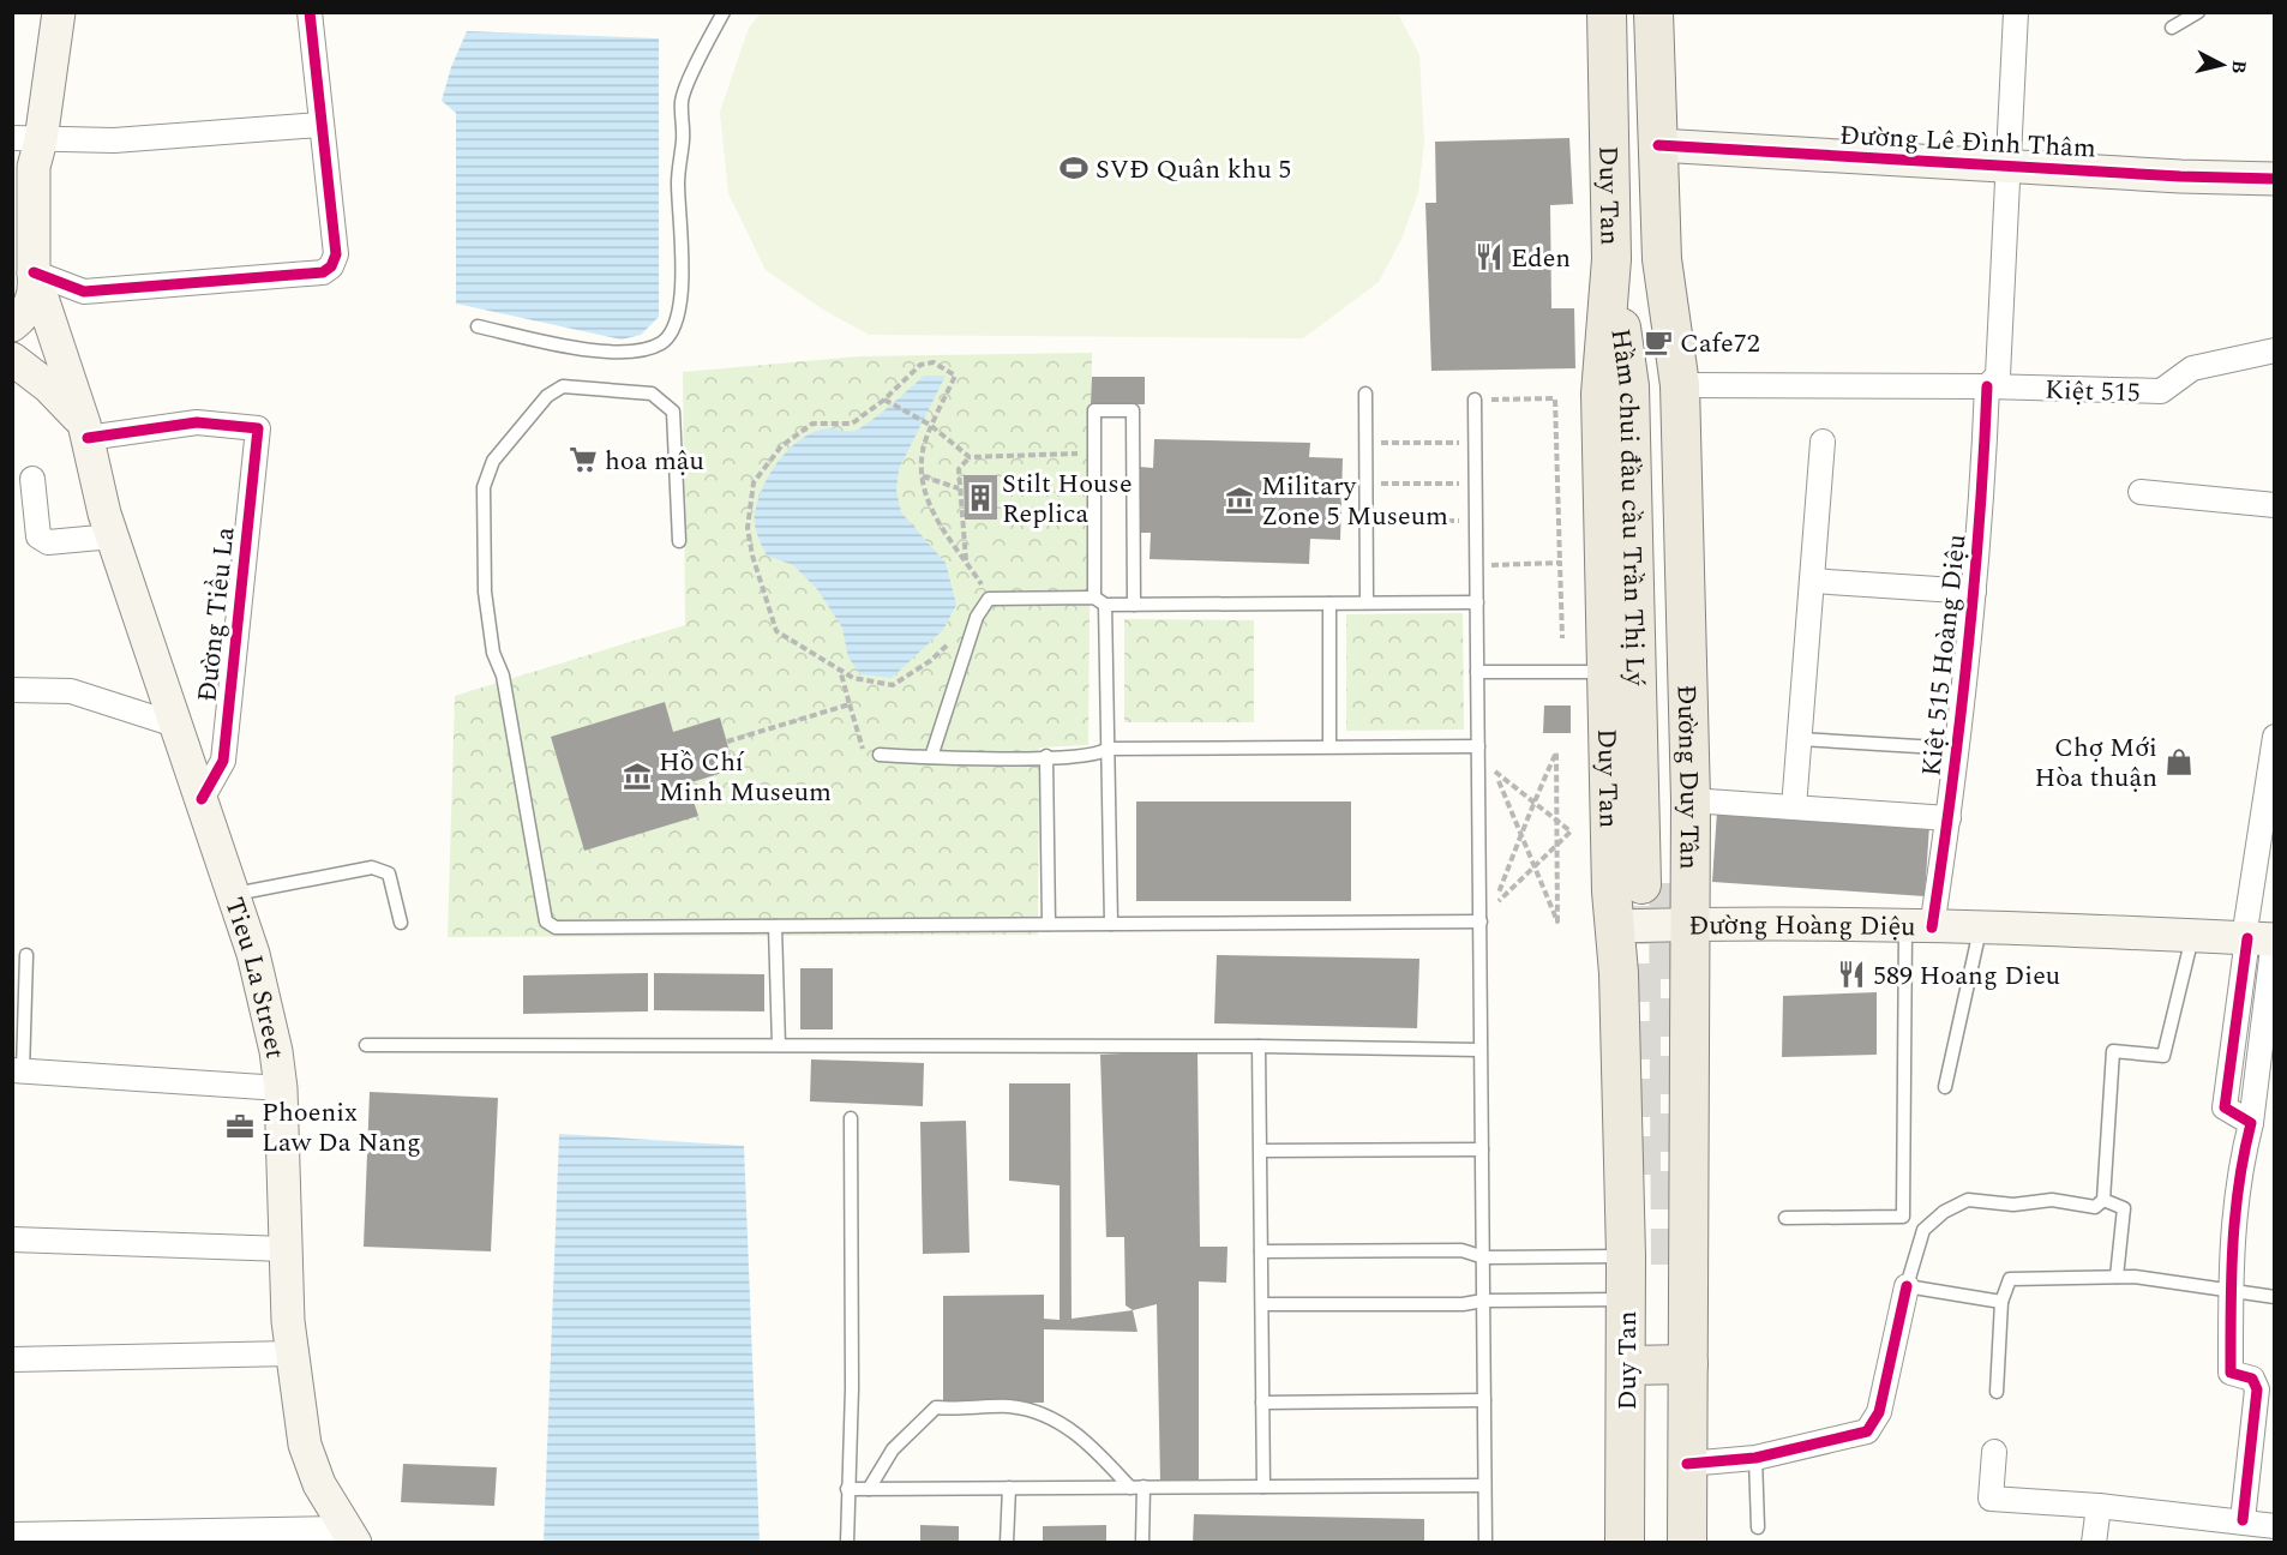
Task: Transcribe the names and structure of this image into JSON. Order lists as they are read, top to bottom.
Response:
{
  "streets": {
    "main road": [
      "Đường Lê Đình Thâm",
      "Duy Tan",
      "Hầm chui đầu cầu Trần Thị Lý",
      "Đường Duy Tân",
      "Đường Hoàng Diệu",
      "Tieu La Street"
    ],
    "street": ["Kiệt 515", "Đường Tiểu La", "Kiệt 515 Hoàng Diệu"]
  },
  "crossings": [
    ["Đường Lê Đình Thâm", "Kiệt 515 Hoàng Diệu"],
    ["Đường Lê Đình Thâm", "Đường Duy Tân"],
    ["Duy Tan", "Hầm chui đầu cầu Trần Thị Lý"],
    ["Duy Tan", "Đường Hoàng Diệu"],
    ["Kiệt 515", "Kiệt 515 Hoàng Diệu"],
    ["Kiệt 515", "Đường Duy Tân"],
    ["Hầm chui đầu cầu Trần Thị Lý", "Đường Duy Tân"],
    ["Đường Tiểu La", "Tieu La Street"],
    ["Kiệt 515 Hoàng Diệu", "Đường Hoàng Diệu"],
    ["Đường Duy Tân", "Đường Hoàng Diệu"]
  ],
  "places": {
    "sports": ["SVĐ Quân khu 5"],
    "restaurant": ["Eden", "589 Hoang Dieu"],
    "cafe": ["Cafe72"],
    "supermarket": ["hoa mậu"],
    "building": ["Stilt House Replica"],
    "museum": ["Military Zone 5 Museum", "Hồ Chí Minh Museum"],
    "shop": ["Chợ Mới Hòa thuận"],
    "office": ["Phoenix Law Da Nang"]
  },
  "north": "right"
}
